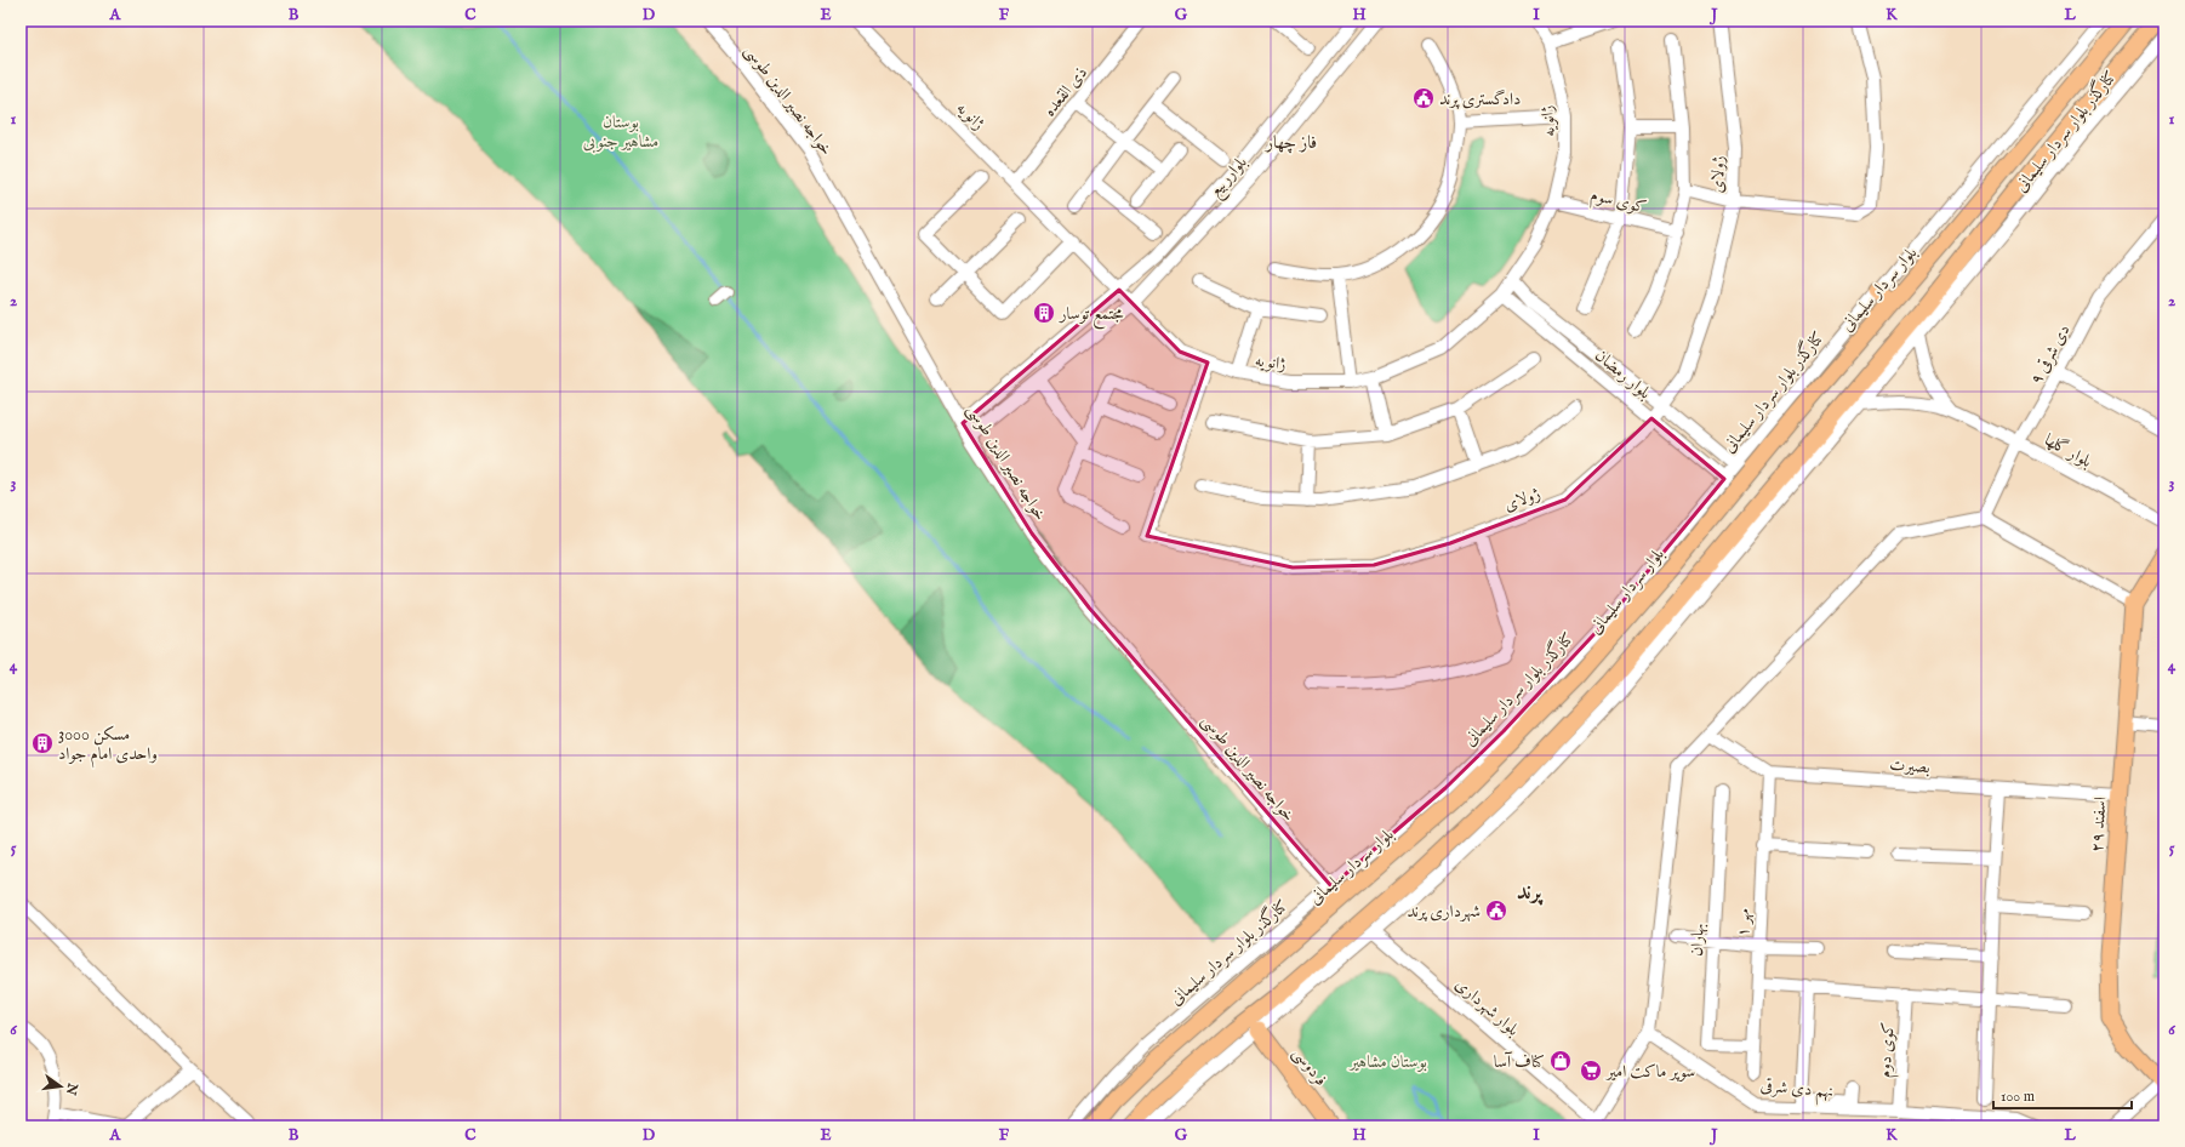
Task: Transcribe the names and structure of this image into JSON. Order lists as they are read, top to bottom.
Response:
{
  "streets": {
    "main road": ["بلوار سردار سلیمانی", "۲۹ اسفند", "فردوسی"],
    "street": [
      "ذی القعده",
      "خواجه نصیر الدین طوسی",
      "ژانویه",
      "کنارگذر بلوار سردار سلیمانی",
      "ژولای",
      "بلوارربیع",
      "کوی سوم",
      "۹ دی شرقی",
      "بلوار رمضان",
      "بلوار گلها",
      "بصیرت",
      "مهر ۱",
      "بهاران",
      "بلوار شهرداری",
      "کوی دوم",
      "نهم دی شرقی"
    ]
  },
  "crossings": [
    ["ذی القعده", "ژانویه"],
    ["خواجه نصیر الدین طوسی", "کنارگذر بلوار سردار سلیمانی"],
    ["خواجه نصیر الدین طوسی", "بلوارربیع"],
    ["ژانویه", "ژولای"],
    ["ژانویه", "بلوارربیع"],
    ["ژانویه", "کوی سوم"],
    ["ژانویه", "بلوار رمضان"],
    ["کنارگذر بلوار سردار سلیمانی", "بلوار رمضان"],
    ["کنارگذر بلوار سردار سلیمانی", "بلوار گلها"],
    ["کنارگذر بلوار سردار سلیمانی", "بلوار شهرداری"],
    ["کنارگذر بلوار سردار سلیمانی", "فردوسی"],
    ["ژولای", "بلوار رمضان"],
    ["۹ دی شرقی", "بلوار گلها"],
    ["بصیرت", "۲۹ اسفند"],
    ["بصیرت", "مهر ۱"],
    ["مهر ۱", "بهاران"],
    ["کوی دوم", "نهم دی شرقی"]
  ],
  "districts": ["فاز چهار", "پرند"],
  "parks": ["بوستان مشاهیر جنوبی", "بوستان مشاهیر"],
  "places": {
    "public building": ["دادگستری پرند", "شهرداری پرند"],
    "building": ["مجتمع توسار", "مسکن 3000 واحدی امام جواد"],
    "shop": ["کناف آسا"],
    "supermarket": ["سوپر ماکت امیر"]
  },
  "scale_bar": "100 m",
  "north": "right",
  "grid": {
    "columns": [
      "A",
      "B",
      "C",
      "D",
      "E",
      "F",
      "G",
      "H",
      "I",
      "J",
      "K",
      "L"
    ],
    "rows": [
      "1",
      "2",
      "3",
      "4",
      "5",
      "6"
    ]
  }
}
